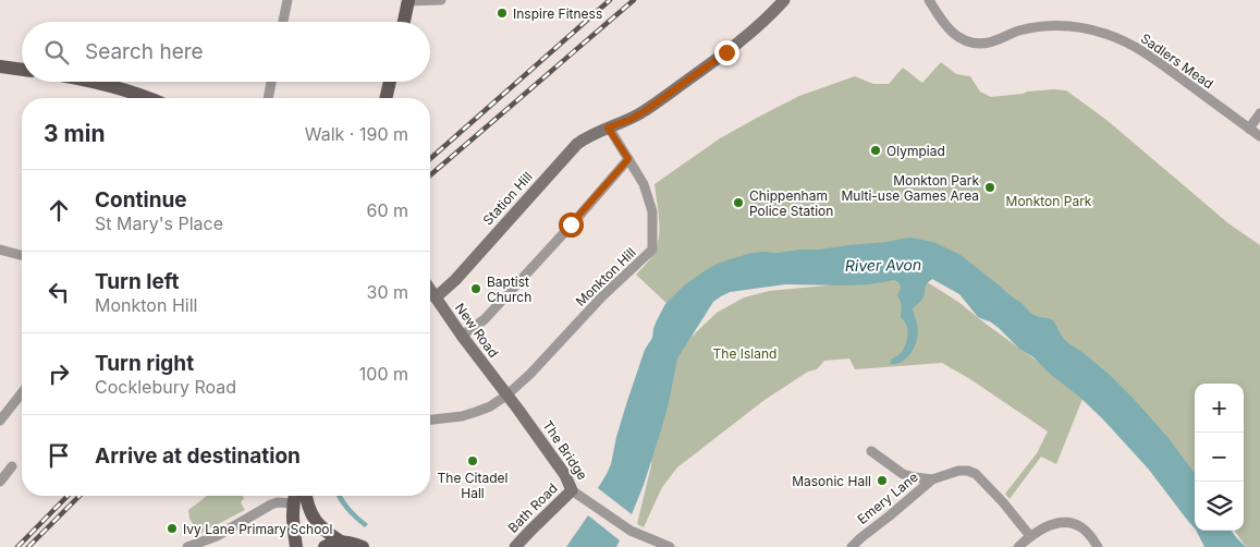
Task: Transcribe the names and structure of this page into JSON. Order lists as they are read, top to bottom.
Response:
{
  "streets": {
    "street": [
      "Sadlers Mead",
      "Station Hill",
      "Monkton Hill",
      "New Road",
      "The Bridge",
      "Emery Lane",
      "Bath Road"
    ]
  },
  "crossings": [
    ["Station Hill", "Monkton Hill"],
    ["Station Hill", "New Road"],
    ["Monkton Hill", "New Road"],
    ["Monkton Hill", "The Bridge"],
    ["New Road", "The Bridge"],
    ["The Bridge", "Bath Road"]
  ],
  "water": ["River Avon"],
  "parks": ["Monkton Park", "The Island"],
  "places": [
    "Inspire Fitness",
    "Olympiad",
    "Monkton Park Multi-use Games Area",
    "Chippenham Police Station",
    "Baptist Church",
    "The Citadel Hall",
    "Masonic Hall",
    "Ivy Lane Primary School"
  ],
  "page": {
    "search": "Search here",
    "heading": ["3 min", "Walk · 190 m"],
    "list": [
      ["Continue", "St Mary's Place", "60 m"],
      ["Turn left", "Monkton Hill", "30 m"],
      ["Turn right", "Cocklebury Road", "100 m"],
      "Arrive at destination"
    ],
    "map_buttons": ["+", "−"]
  }
}
